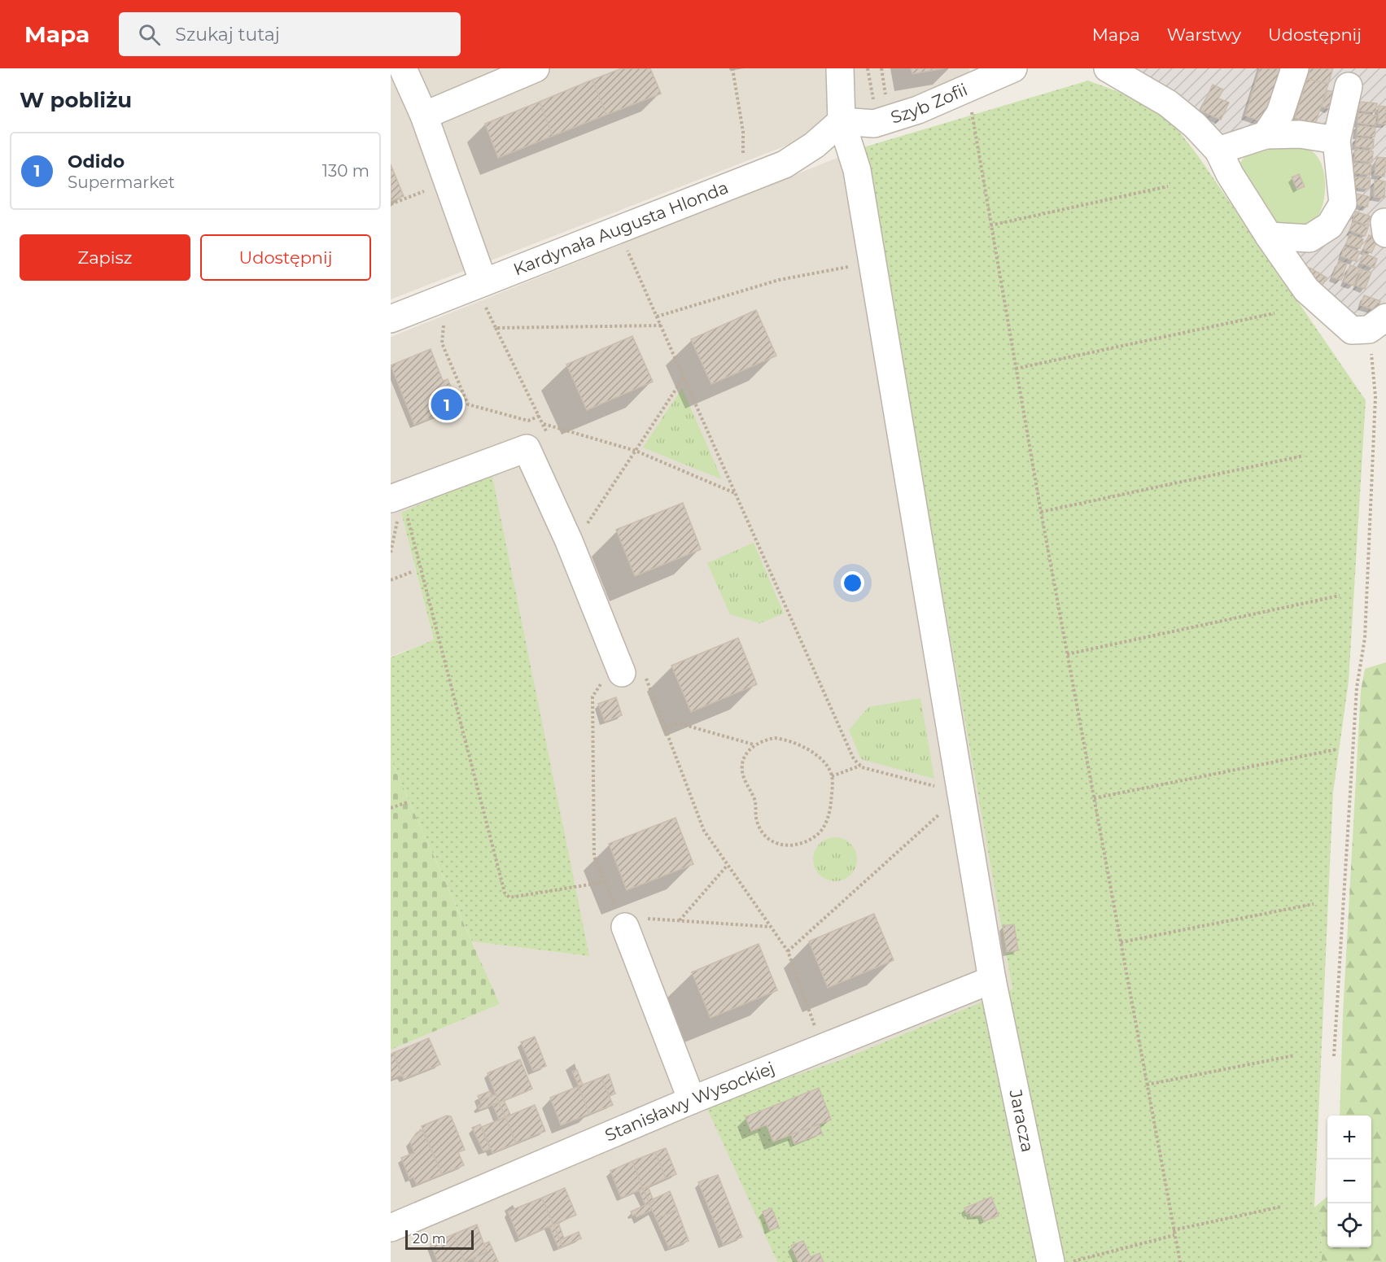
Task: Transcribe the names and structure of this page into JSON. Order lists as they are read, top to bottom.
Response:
{
  "streets": {
    "street": [
      "Szyb Zofii",
      "Kardynała Augusta Hlonda",
      "Stanisławy Wysockiej",
      "Jaracza"
    ]
  },
  "crossings": [
    ["Szyb Zofii", "Kardynała Augusta Hlonda"],
    ["Szyb Zofii", "Jaracza"],
    ["Kardynała Augusta Hlonda", "Jaracza"],
    ["Stanisławy Wysockiej", "Jaracza"]
  ],
  "scale_bar": "20 m",
  "page": {
    "header": "Mapa",
    "search": "Szukaj tutaj",
    "nav": ["Mapa", "Warstwy", "Udostępnij"],
    "heading": "W pobliżu",
    "list": [
      {
        "mark": "1",
        "name": "Odido",
        "note": "Supermarket",
        "value": "130 m"
      }
    ],
    "buttons": ["Zapisz", "Udostępnij"],
    "pins": "1",
    "map_buttons": ["+", "−"],
    "scale": "20 m"
  }
}
